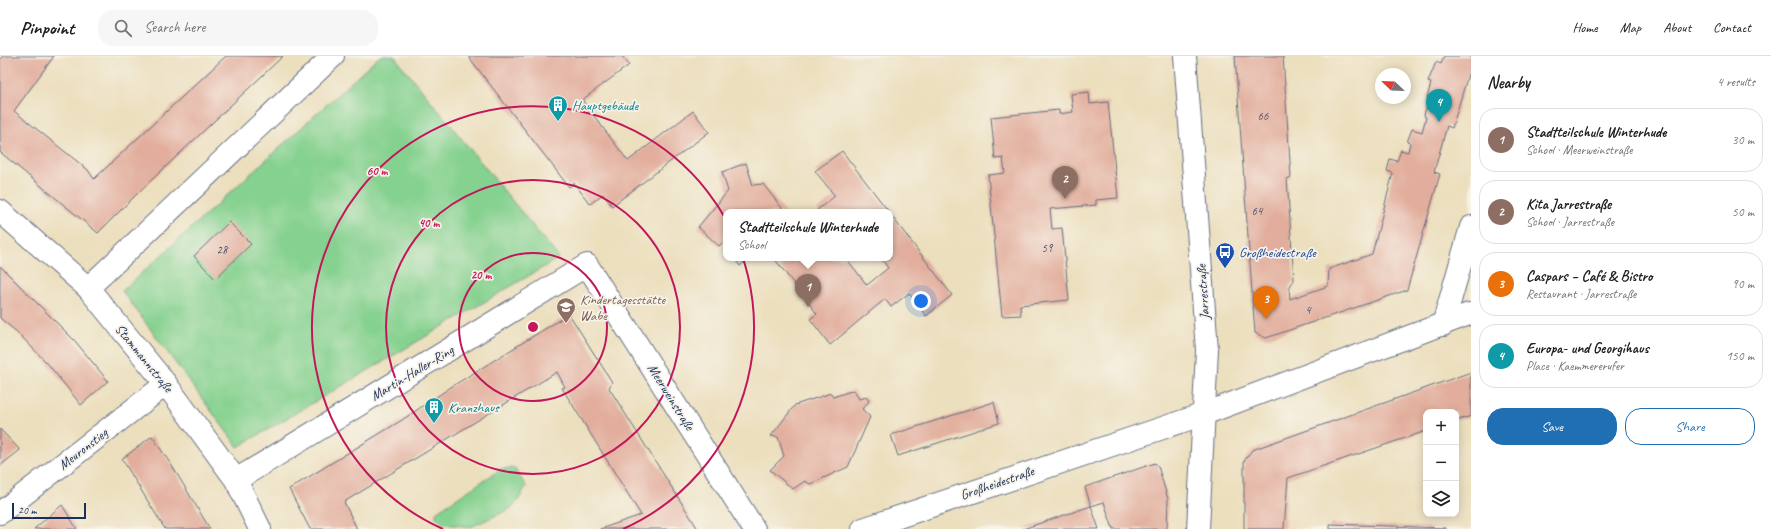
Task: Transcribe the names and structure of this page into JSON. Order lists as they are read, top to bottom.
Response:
{
  "streets": {
    "street": [
      "Jarrestraße",
      "Stammannstraße",
      "Martin-Haller-Ring",
      "Meerweinstraße",
      "Meuronstieg",
      "Großheidestraße"
    ]
  },
  "crossings": [
    ["Jarrestraße", "Großheidestraße"],
    ["Stammannstraße", "Martin-Haller-Ring"],
    ["Stammannstraße", "Meuronstieg"],
    ["Martin-Haller-Ring", "Meerweinstraße"]
  ],
  "places": {
    "building": ["Hauptgebäude", "Kranzhaus"],
    "bus stop": ["Großheidestraße"],
    "school or university": ["Kindertagesstätte Wabe"]
  },
  "house_numbers": [
    "66",
    "64",
    "59",
    "28",
    "4"
  ],
  "scale_bar": "20 m",
  "north": "top left",
  "page": {
    "header": "Pinpoint",
    "search": "Search here",
    "nav": [
      "Home",
      "Map",
      "About",
      "Contact"
    ],
    "heading": ["Nearby", "4 results"],
    "pins": [
      "4",
      "2",
      "1",
      "3"
    ],
    "list": [
      {
        "mark": "1",
        "name": "Stadtteilschule Winterhude",
        "note": "School · Meerweinstraße",
        "value": "30 m"
      },
      {
        "mark": "2",
        "name": "Kita Jarrestraße",
        "note": "School · Jarrestraße",
        "value": "50 m"
      },
      {
        "mark": "3",
        "name": "Caspars – Café & Bistro",
        "note": "Restaurant · Jarrestraße",
        "value": "90 m"
      },
      {
        "mark": "4",
        "name": "Europa- und Georgihaus",
        "note": "Place · Kaemmererufer",
        "value": "150 m"
      }
    ],
    "popup": ["Stadtteilschule Winterhude", "School"],
    "buttons": ["Save", "Share"],
    "map_buttons": ["+", "−"],
    "scale": "20 m"
  },
  "rings": ["60 m", "40 m", "20 m"]
}
